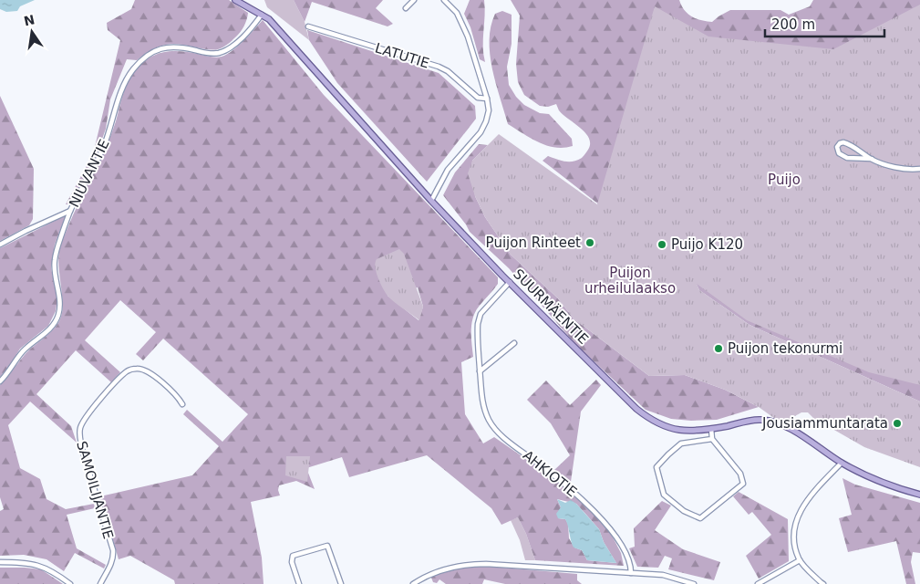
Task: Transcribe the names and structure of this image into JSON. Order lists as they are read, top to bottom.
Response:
{
  "streets": {
    "main road": ["SUURMÄENTIE"],
    "street": [
      "LATUTIE",
      "NIUVANTIE",
      "AHKIOTIE",
      "SAMOILIJANTIE"
    ]
  },
  "crossings": [
    ["NIUVANTIE", "SUURMÄENTIE"],
    ["SUURMÄENTIE", "AHKIOTIE"]
  ],
  "parks": ["Puijo", "Puijon urheilulaakso"],
  "places": [
    "Puijon Rinteet",
    "Puijo K120",
    "Puijon tekonurmi",
    "Jousiammuntarata"
  ],
  "scale_bar": "200 m",
  "north": "top"
}
